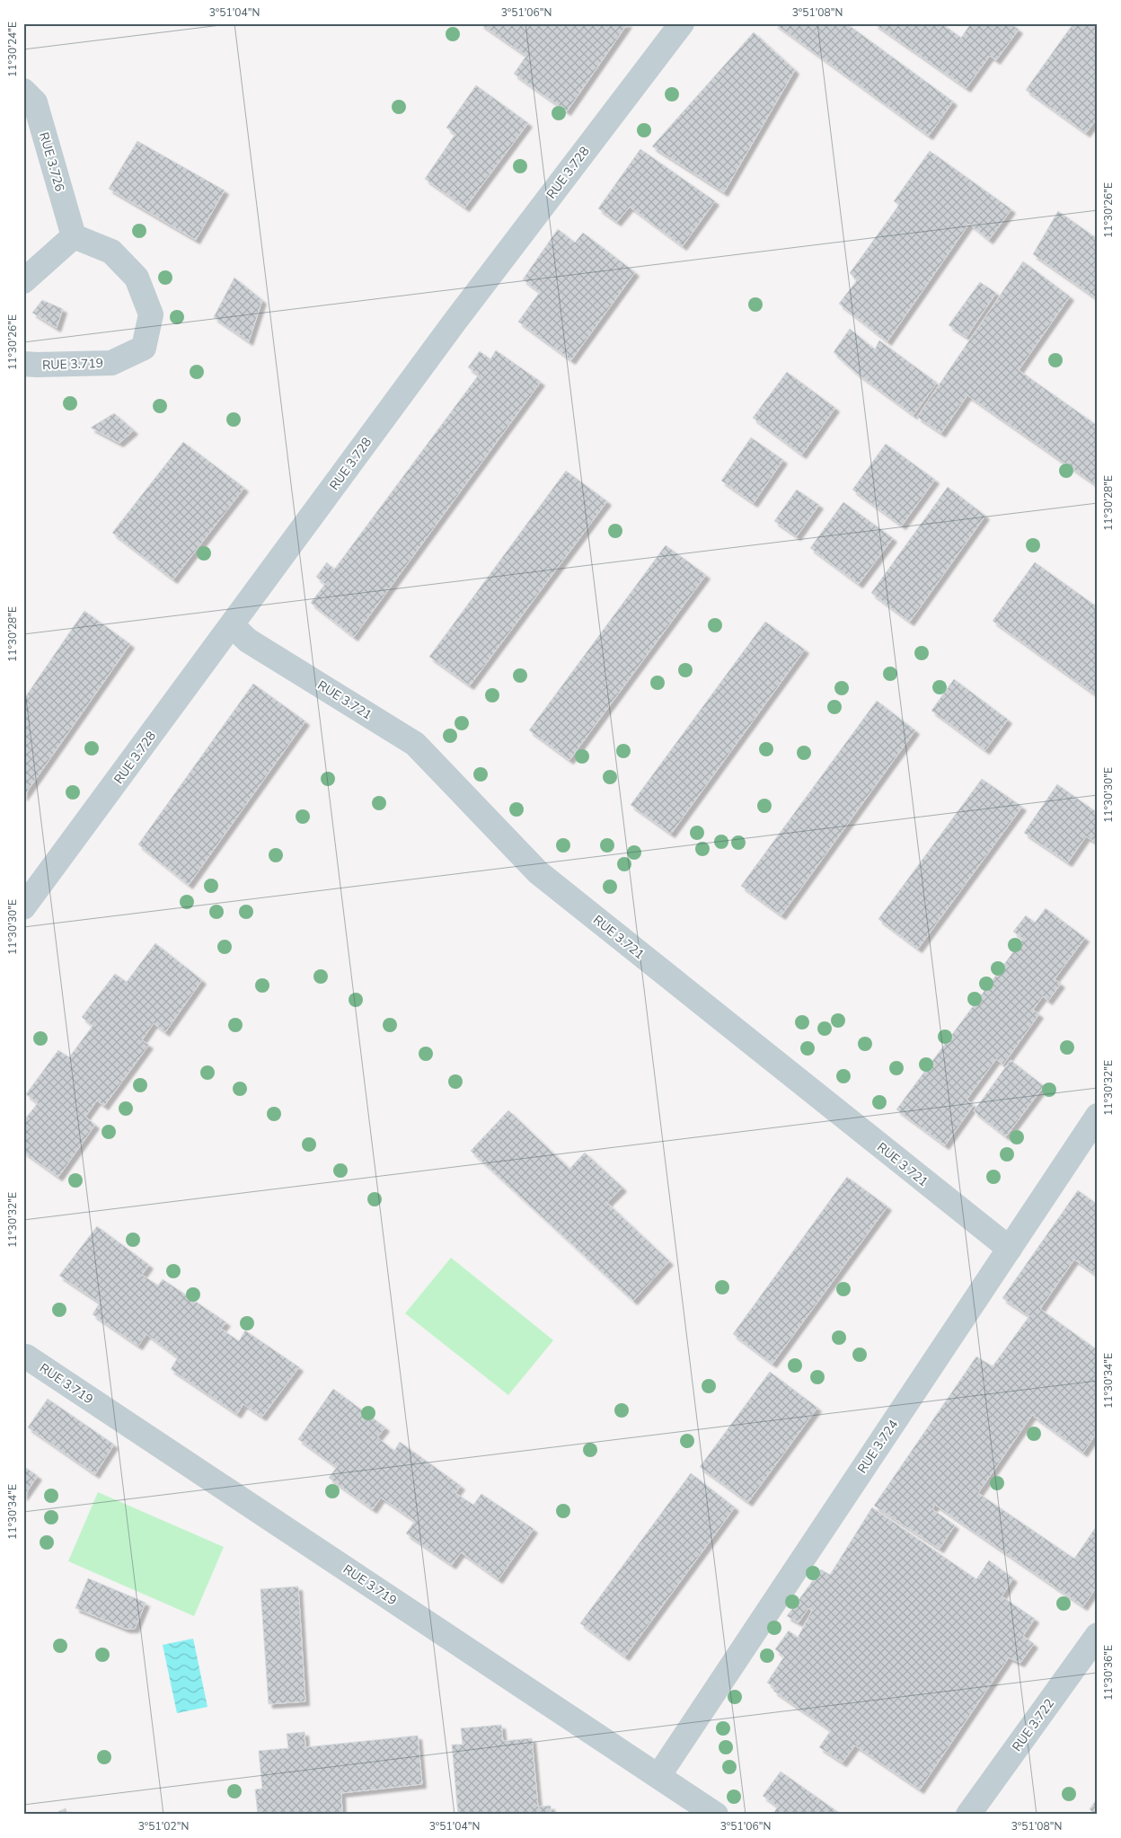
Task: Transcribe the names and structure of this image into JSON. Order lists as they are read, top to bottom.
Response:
{
  "streets": {
    "street": [
      "RUE 3.726",
      "RUE 3.728",
      "RUE 3.719",
      "RUE 3.721",
      "RUE 3.724",
      "RUE 3.722"
    ]
  },
  "crossings": [
    ["RUE 3.726", "RUE 3.719"],
    ["RUE 3.728", "RUE 3.721"],
    ["RUE 3.719", "RUE 3.724"],
    ["RUE 3.721", "RUE 3.724"]
  ],
  "coordinates": [
    "3°51'04\"N",
    "3°51'06\"N",
    "3°51'08\"N",
    "11°30'24\"E",
    "11°30'26\"E",
    "11°30'28\"E",
    "11°30'30\"E",
    "11°30'32\"E",
    "11°30'34\"E",
    "11°30'36\"E",
    "3°51'02\"N"
  ]
}
